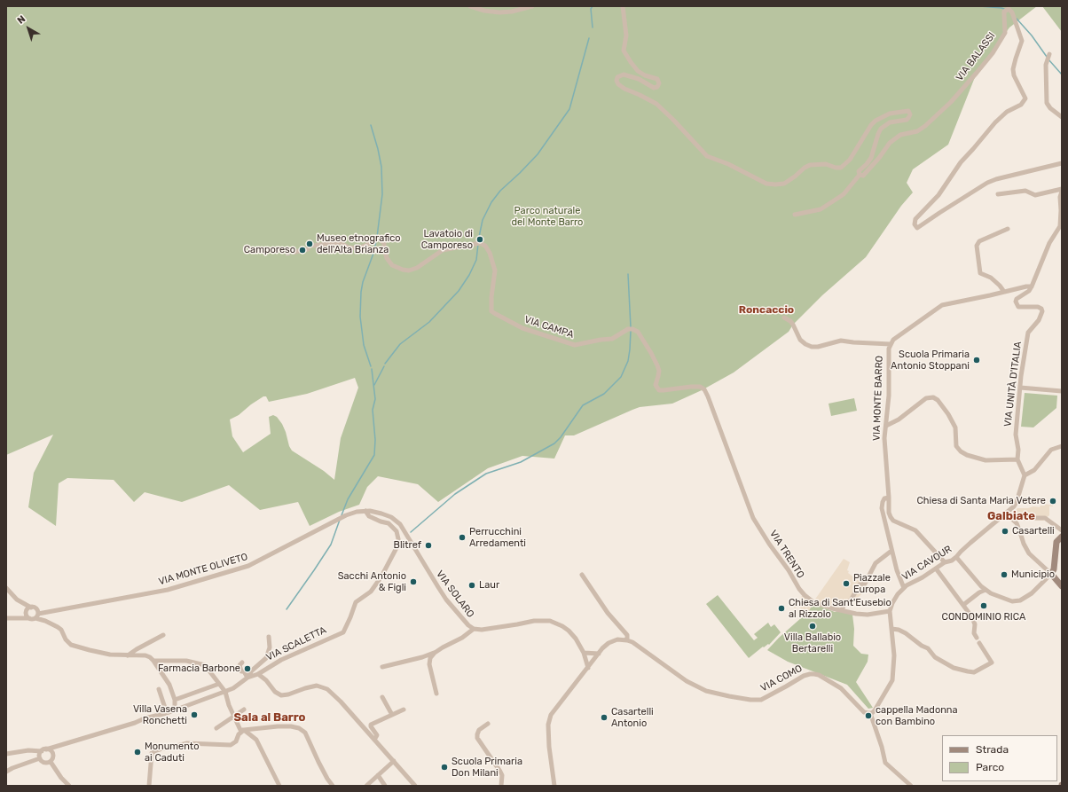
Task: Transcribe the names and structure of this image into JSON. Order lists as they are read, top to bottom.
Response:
{
  "streets": {
    "street": [
      "VIA BALASSI",
      "VIA CAMPA",
      "VIA UNITÀ D'ITALIA",
      "VIA MONTE BARRO",
      "VIA TRENTO",
      "VIA CAVOUR",
      "VIA MONTE OLIVETO",
      "VIA SOLARO",
      "VIA SCALETTA",
      "VIA COMO"
    ]
  },
  "crossings": [
    ["VIA CAMPA", "VIA TRENTO"],
    ["VIA UNITÀ D'ITALIA", "VIA MONTE BARRO"],
    ["VIA UNITÀ D'ITALIA", "VIA CAVOUR"],
    ["VIA MONTE BARRO", "VIA CAVOUR"],
    ["VIA MONTE OLIVETO", "VIA SOLARO"],
    ["VIA MONTE OLIVETO", "VIA SCALETTA"],
    ["VIA SOLARO", "VIA SCALETTA"]
  ],
  "districts": ["Roncaccio", "Galbiate", "Sala al Barro"],
  "parks": ["Parco naturale del Monte Barro"],
  "places": [
    "Lavatoio di Camporeso",
    "Museo etnografico dell'Alta Brianza",
    "Camporeso",
    "Scuola Primaria Antonio Stoppani",
    "Chiesa di Santa Maria Vetere",
    "Casartelli",
    "Perrucchini Arredamenti",
    "Blitref",
    "Municipio",
    "Sacchi Antonio & Figli",
    "Piazzale Europa",
    "Laur",
    "CONDOMINIO RICA",
    "Chiesa di Sant'Eusebio al Rizzolo",
    "Villa Ballabio Bertarelli",
    "Farmacia Barbone",
    "Villa Vasena Ronchetti",
    "cappella Madonna con Bambino",
    "Casartelli Antonio",
    "Monumento ai Caduti",
    "Scuola Primaria Don Milani"
  ],
  "legend": ["Strada", "Parco"],
  "north": "top left"
}
